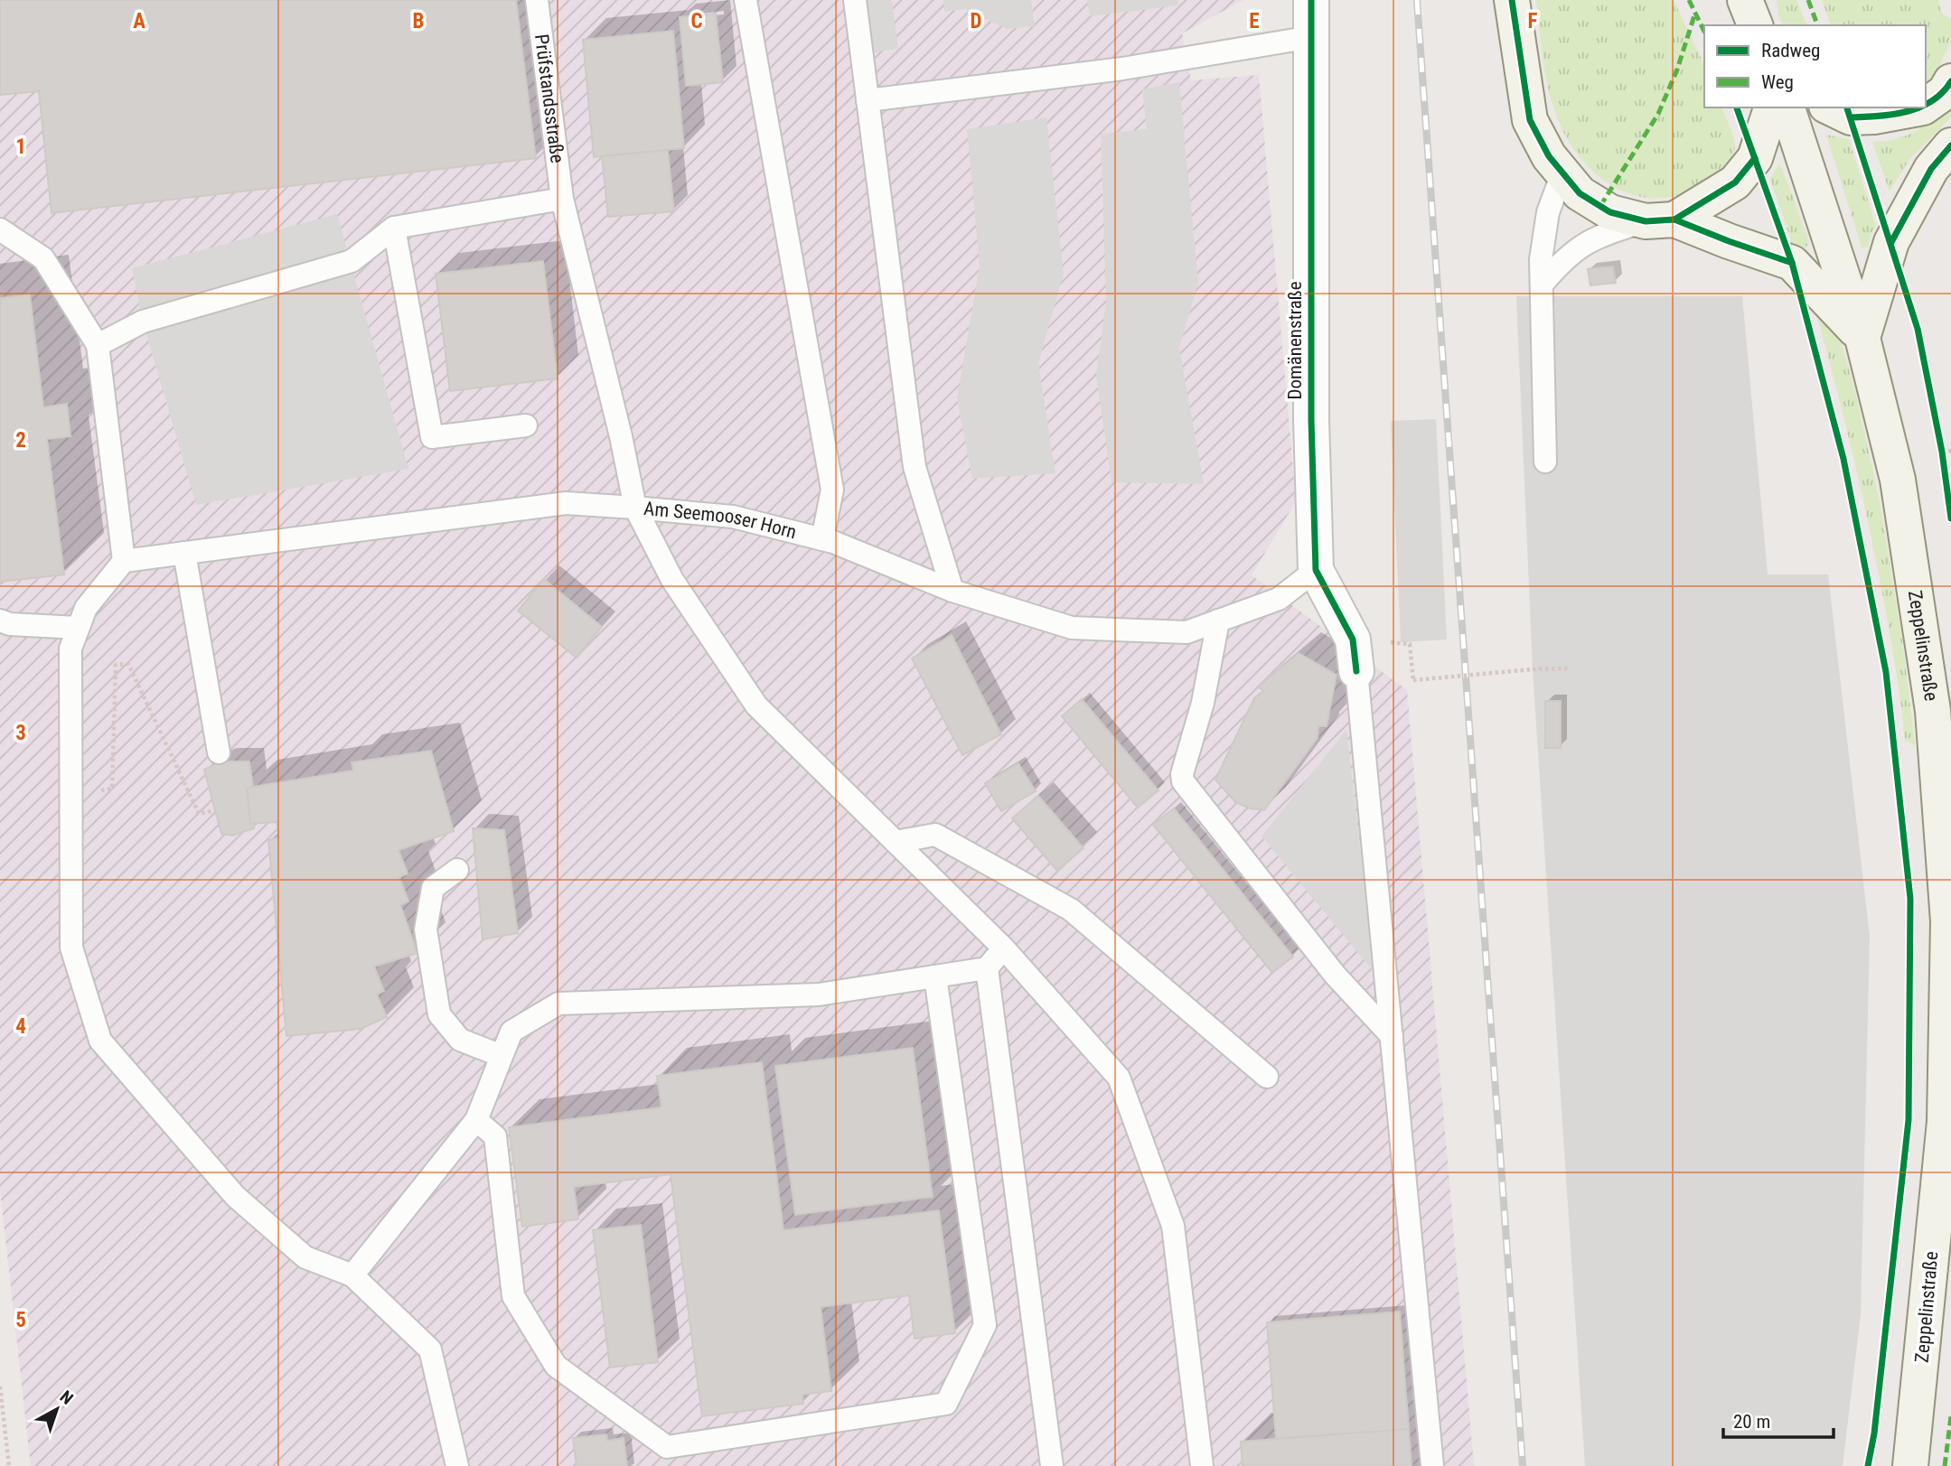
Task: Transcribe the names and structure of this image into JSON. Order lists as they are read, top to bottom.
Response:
{
  "streets": {
    "main road": ["Zeppelinstraße"],
    "street": ["Domänenstraße"],
    "lane": ["Prüfstandsstraße", "Am Seemooser Horn"]
  },
  "crossings": [
    ["Prüfstandsstraße", "Am Seemooser Horn"],
    ["Domänenstraße", "Am Seemooser Horn"]
  ],
  "legend": ["Radweg", "Weg"],
  "scale_bar": "20 m",
  "north": "top right",
  "grid": {
    "columns": [
      "A",
      "B",
      "C",
      "D",
      "E",
      "F"
    ],
    "rows": [
      "1",
      "2",
      "3",
      "4",
      "5"
    ]
  }
}
